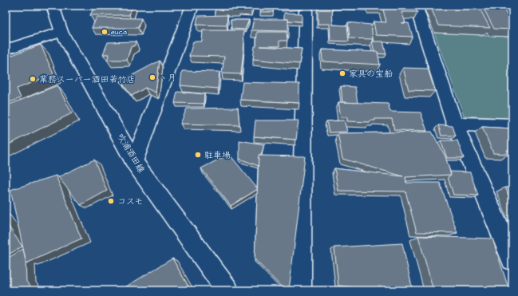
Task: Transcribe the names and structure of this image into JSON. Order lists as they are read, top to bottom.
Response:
{
  "streets": {
    "street": ["吹浦酒田線"]
  },
  "places": [
    "euca",
    "家具の宝船",
    "ヽ月",
    "業務スーパー酒田若竹店",
    "駐車場",
    "コスモ"
  ]
}
